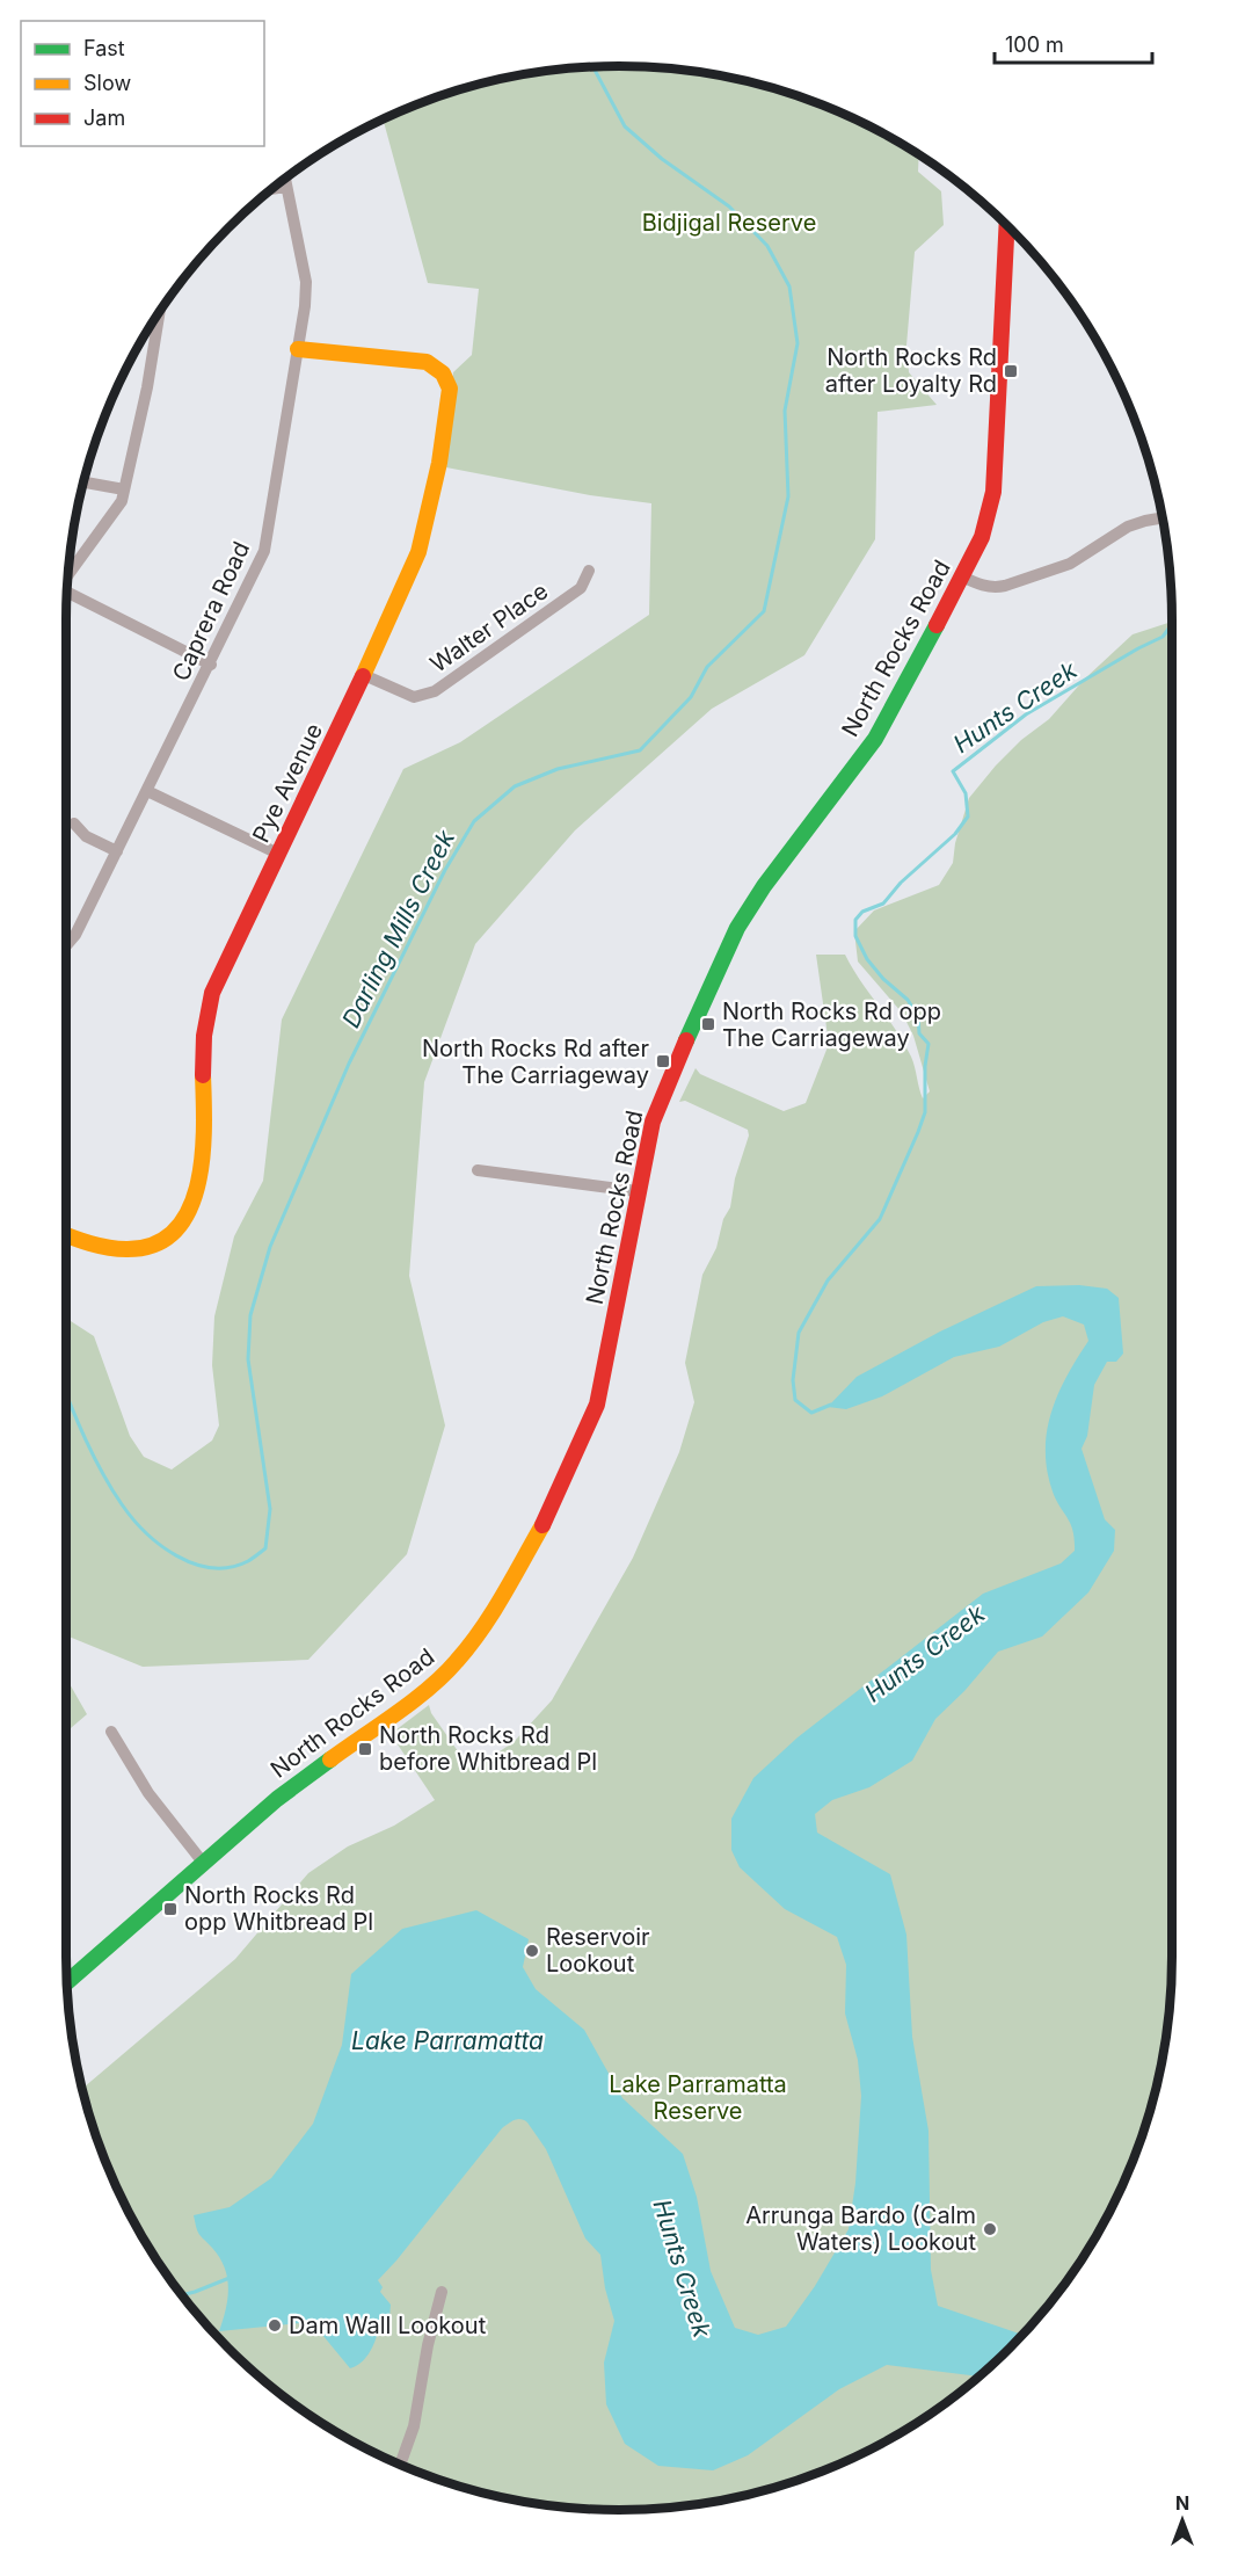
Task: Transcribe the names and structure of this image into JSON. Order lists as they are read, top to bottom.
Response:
{
  "streets": {
    "main road": ["North Rocks Road", "Pye Avenue"],
    "street": ["Caprera Road", "Walter Place"]
  },
  "crossings": [
    ["Caprera Road", "Pye Avenue"],
    ["Walter Place", "Pye Avenue"]
  ],
  "water": ["Hunts Creek", "Darling Mills Creek", "Lake Parramatta"],
  "parks": ["Bidjigal Reserve", "Lake Parramatta Reserve"],
  "places": {
    "transit": [
      "North Rocks Rd after Loyalty Rd",
      "North Rocks Rd opp The Carriageway",
      "North Rocks Rd after The Carriageway",
      "North Rocks Rd before Whitbread Pl",
      "North Rocks Rd opp Whitbread Pl"
    ],
    "other": ["Reservoir Lookout", "Arrunga Bardo (Calm Waters) Lookout", "Dam Wall Lookout"]
  },
  "legend": ["Fast", "Slow", "Jam"],
  "scale_bar": "100 m",
  "north": "top"
}
